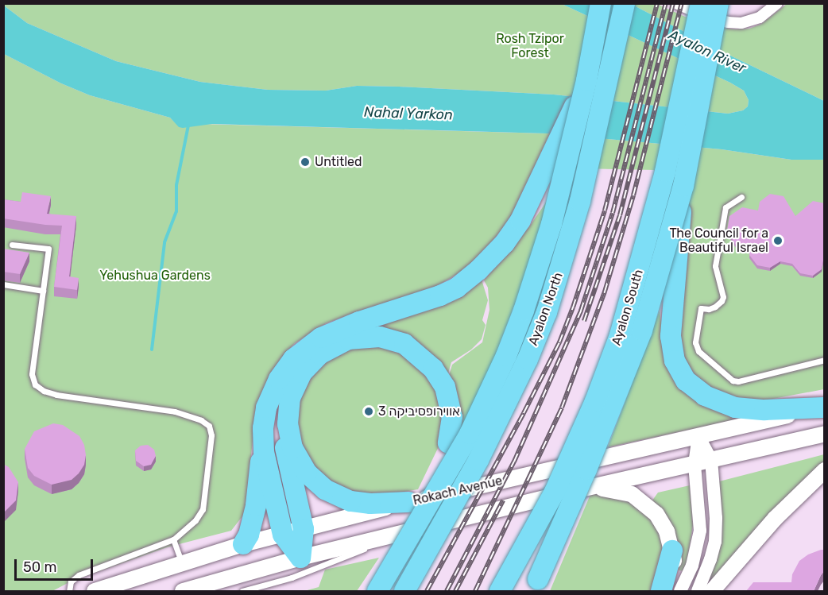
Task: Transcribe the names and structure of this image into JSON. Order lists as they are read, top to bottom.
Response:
{
  "streets": {
    "highway": ["Ayalon South", "Ayalon North"],
    "main road": ["Rokach Avenue"]
  },
  "water": ["Ayalon River", "Nahal Yarkon"],
  "parks": ["Rosh Tzipor Forest", "Yehushua Gardens"],
  "places": ["Untitled", "The Council for a Beautiful Israel", "אווירופסיביקה 3"],
  "scale_bar": "50 m"
}
